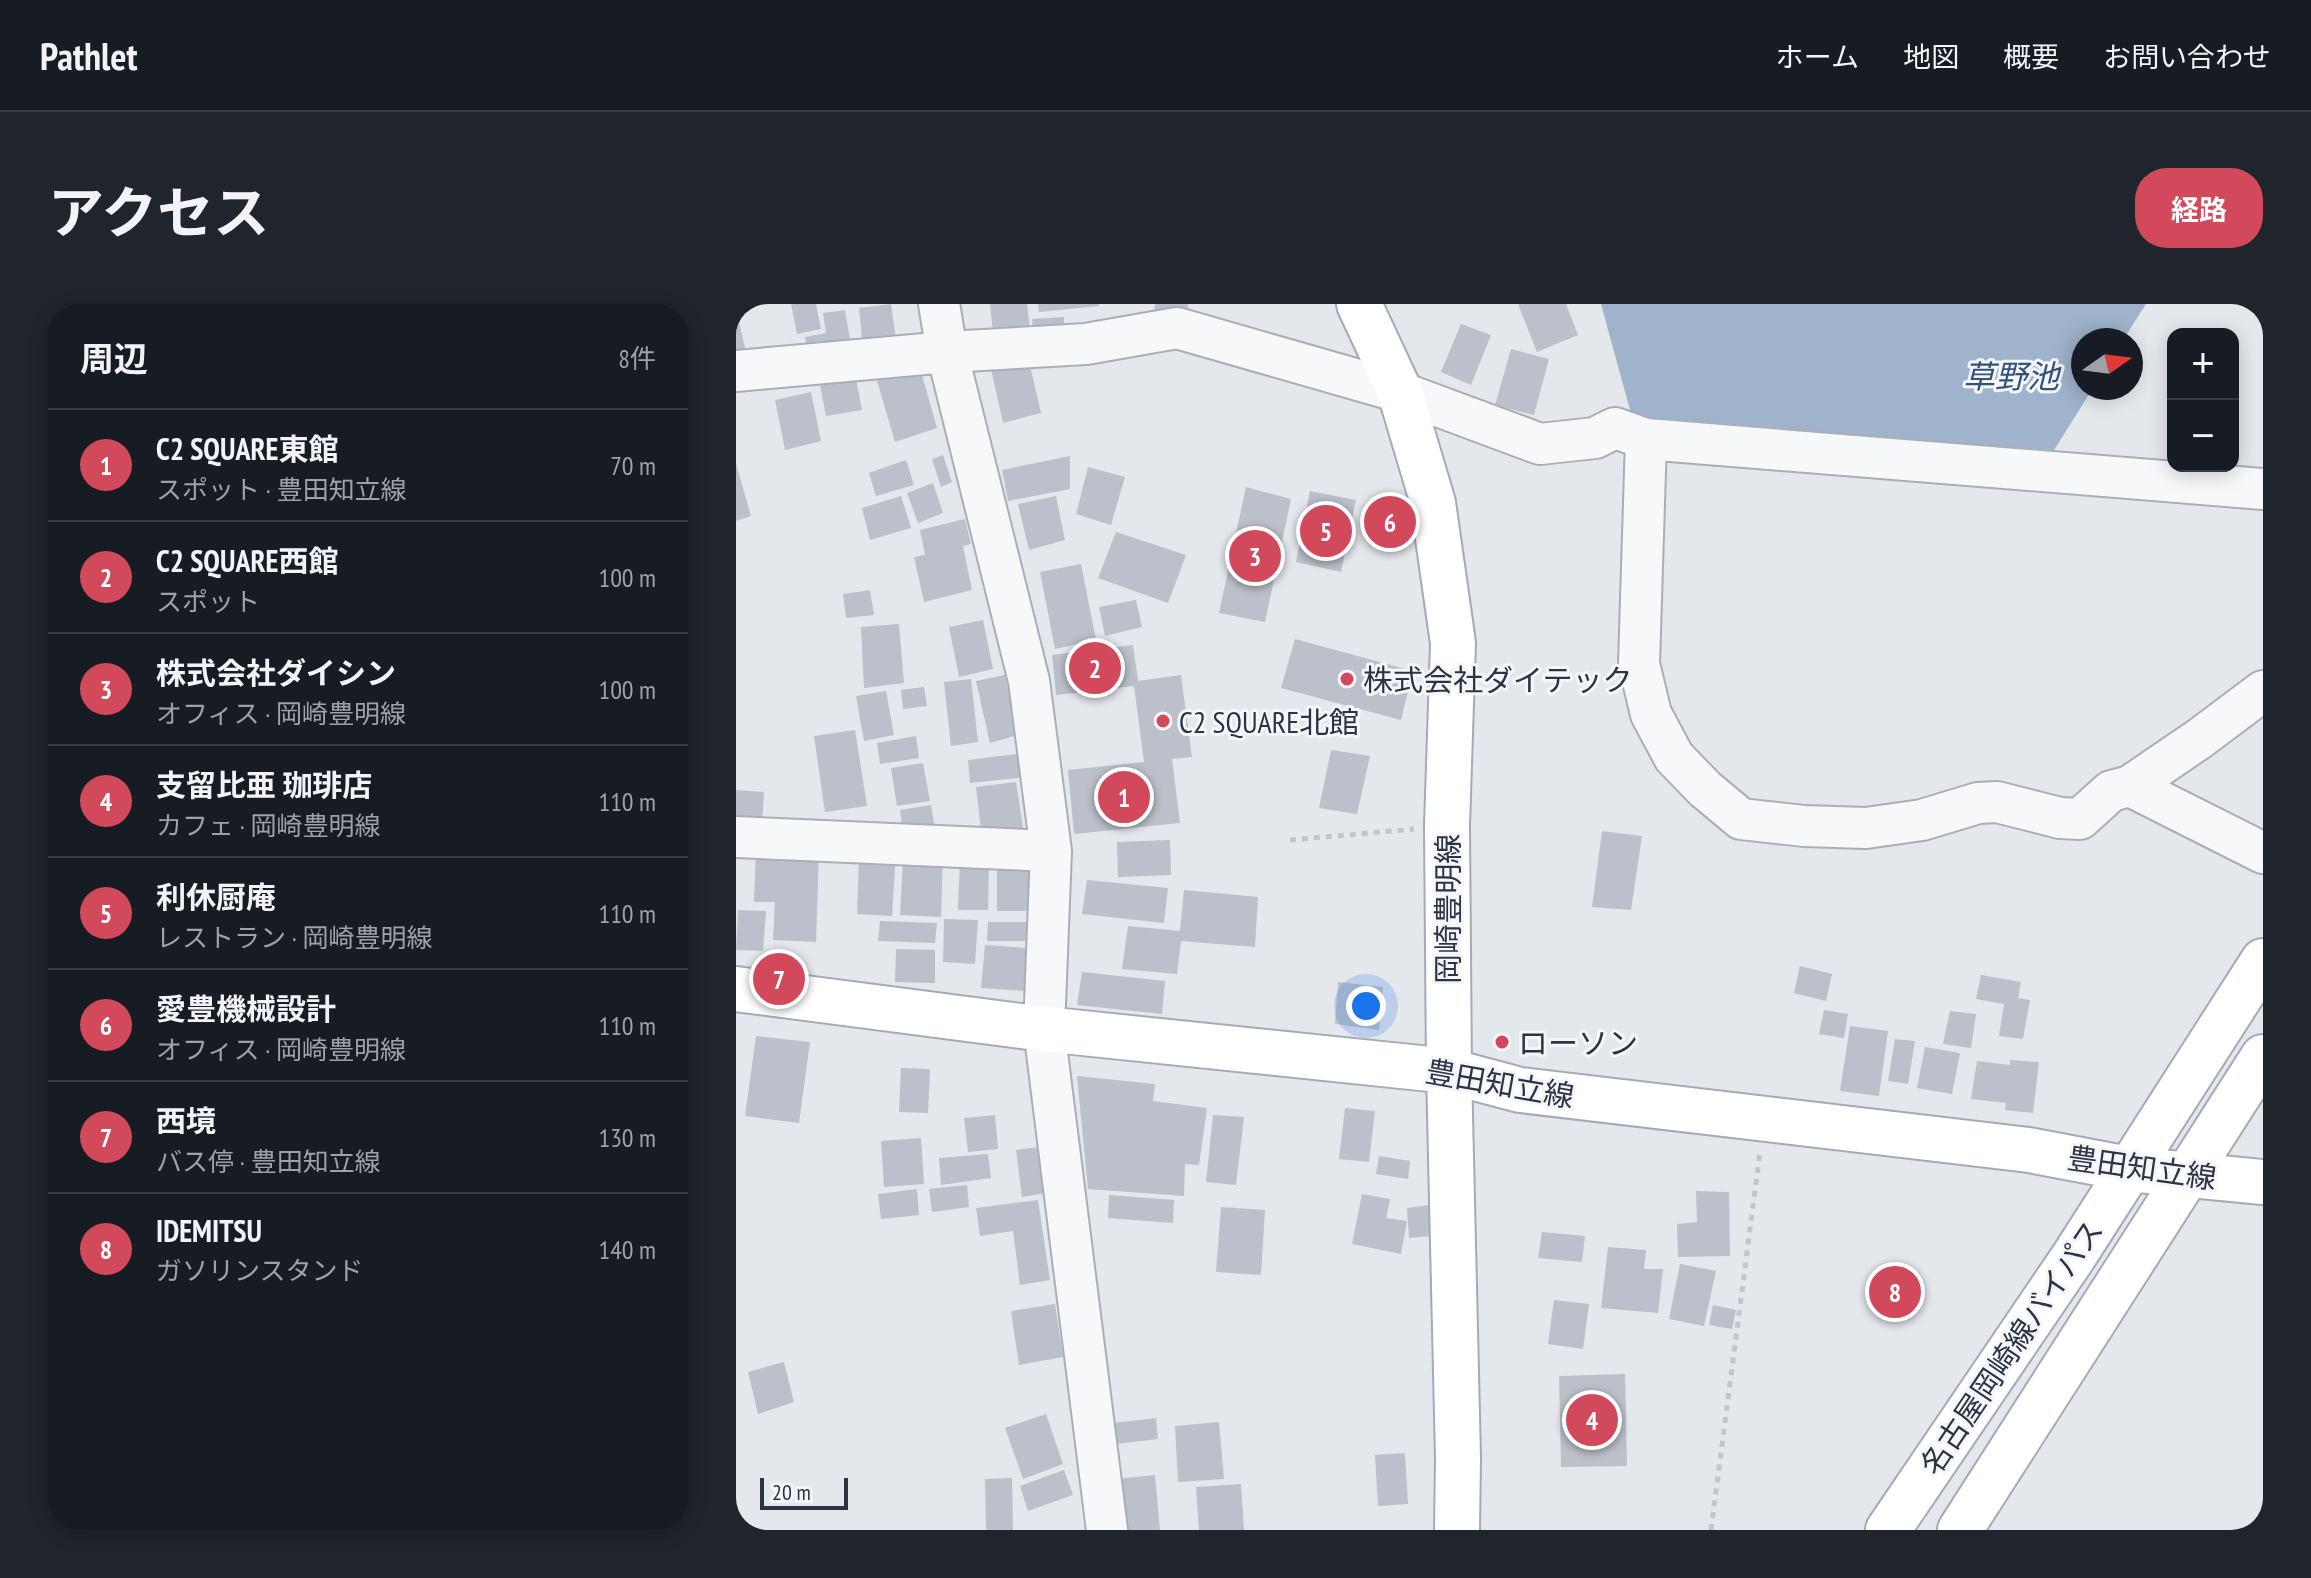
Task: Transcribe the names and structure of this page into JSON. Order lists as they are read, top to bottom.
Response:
{
  "streets": {
    "main road": ["岡崎豊明線", "豊田知立線", "名古屋岡崎線バイパス"]
  },
  "crossings": [
    ["岡崎豊明線", "豊田知立線"],
    ["豊田知立線", "名古屋岡崎線バイパス"]
  ],
  "water": ["草野池"],
  "places": ["株式会社ダイテック", "C2 SQUARE北館", "ローソン"],
  "scale_bar": "20 m",
  "north": "right",
  "page": {
    "header": "Pathlet",
    "nav": [
      "ホーム",
      "地図",
      "概要",
      "お問い合わせ"
    ],
    "title": "アクセス",
    "buttons": "経路",
    "heading": ["周辺", "8件"],
    "map_buttons": ["+", "−"],
    "list": [
      {
        "mark": "1",
        "name": "C2 SQUARE東館",
        "note": "スポット · 豊田知立線",
        "value": "70 m"
      },
      {
        "mark": "2",
        "name": "C2 SQUARE西館",
        "note": "スポット",
        "value": "100 m"
      },
      {
        "mark": "3",
        "name": "株式会社ダイシン",
        "note": "オフィス · 岡崎豊明線",
        "value": "100 m"
      },
      {
        "mark": "4",
        "name": "支留比亜 珈琲店",
        "note": "カフェ · 岡崎豊明線",
        "value": "110 m"
      },
      {
        "mark": "5",
        "name": "利休厨庵",
        "note": "レストラン · 岡崎豊明線",
        "value": "110 m"
      },
      {
        "mark": "6",
        "name": "愛豊機械設計",
        "note": "オフィス · 岡崎豊明線",
        "value": "110 m"
      },
      {
        "mark": "7",
        "name": "西境",
        "note": "バス停 · 豊田知立線",
        "value": "130 m"
      },
      {
        "mark": "8",
        "name": "IDEMITSU",
        "note": "ガソリンスタンド",
        "value": "140 m"
      }
    ],
    "pins": [
      "6",
      "5",
      "3",
      "2",
      "1",
      "7",
      "8",
      "4"
    ],
    "scale": "20 m"
  }
}
